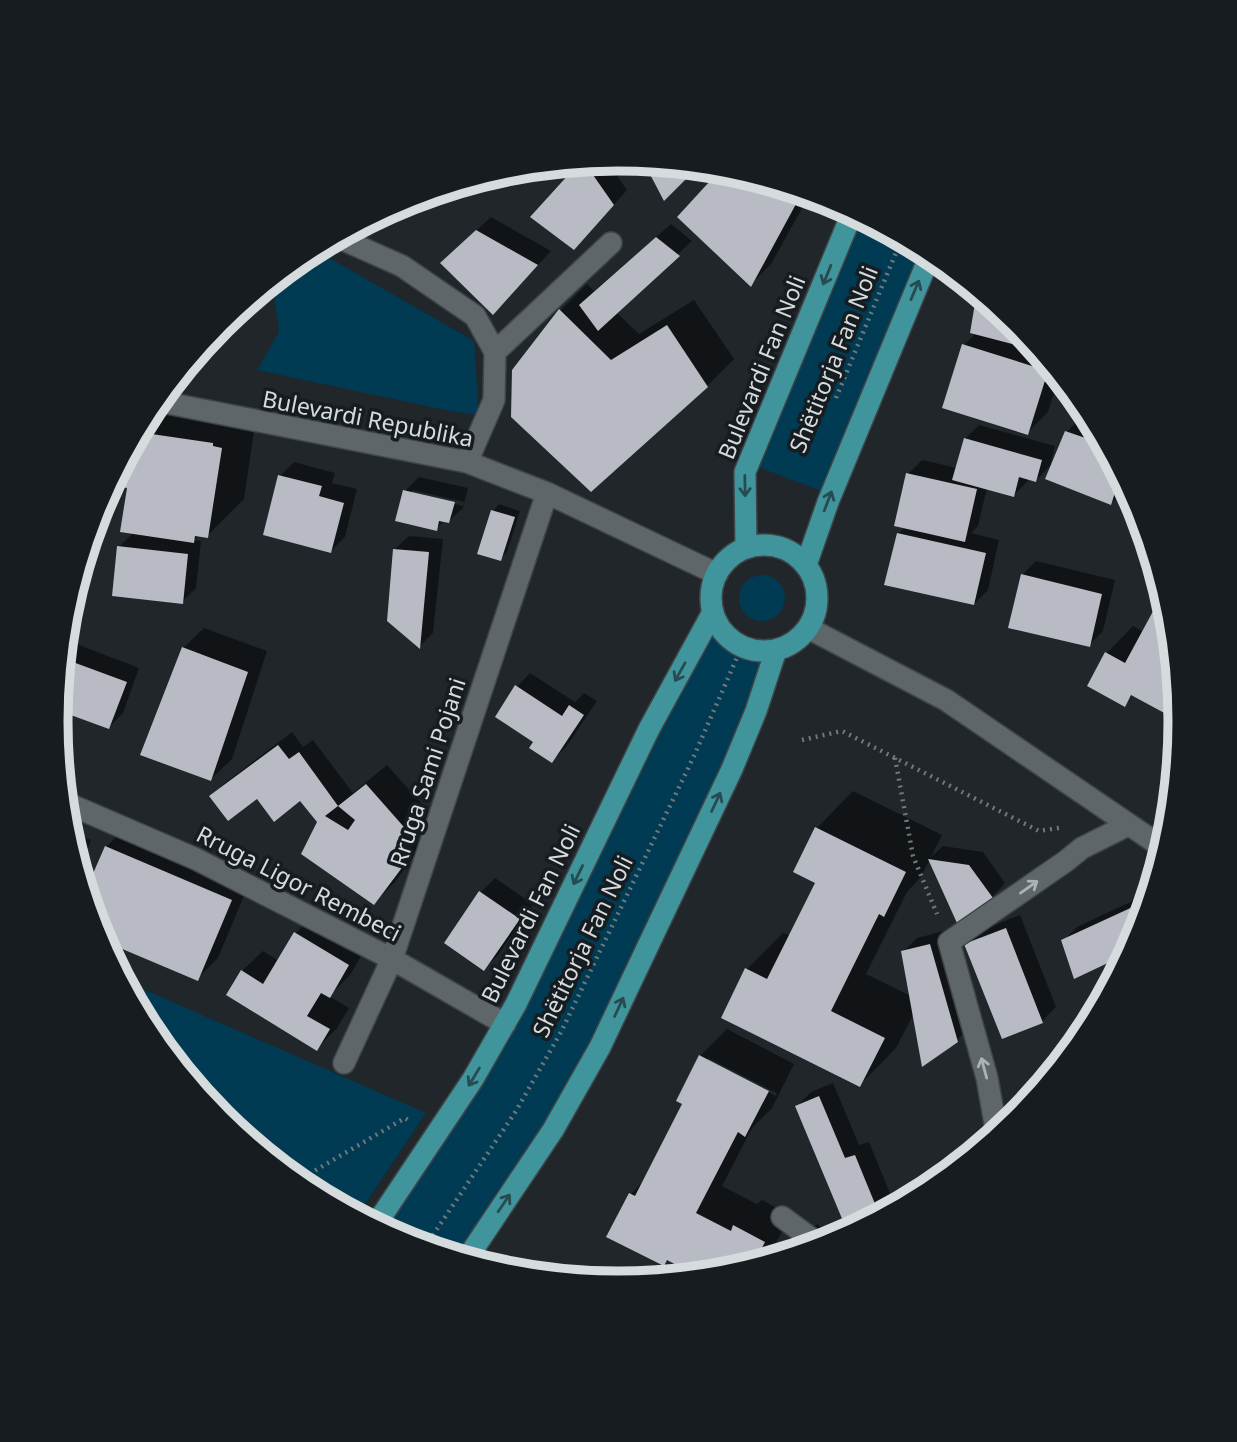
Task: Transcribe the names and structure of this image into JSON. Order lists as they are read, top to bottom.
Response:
{
  "streets": {
    "main road": ["Bulevardi Fan Noli"],
    "street": ["Bulevardi Republika", "Rruga Sami Pojani", "Rruga Ligor Rembeci"],
    "path": ["Shëtitorja Fan Noli"]
  },
  "crossings": [
    ["Shëtitorja Fan Noli", "Bulevardi Fan Noli"],
    ["Shëtitorja Fan Noli", "Bulevardi Republika"],
    ["Bulevardi Fan Noli", "Bulevardi Republika"],
    ["Bulevardi Fan Noli", "Rruga Ligor Rembeci"],
    ["Bulevardi Republika", "Rruga Sami Pojani"],
    ["Rruga Sami Pojani", "Rruga Ligor Rembeci"]
  ]
}
